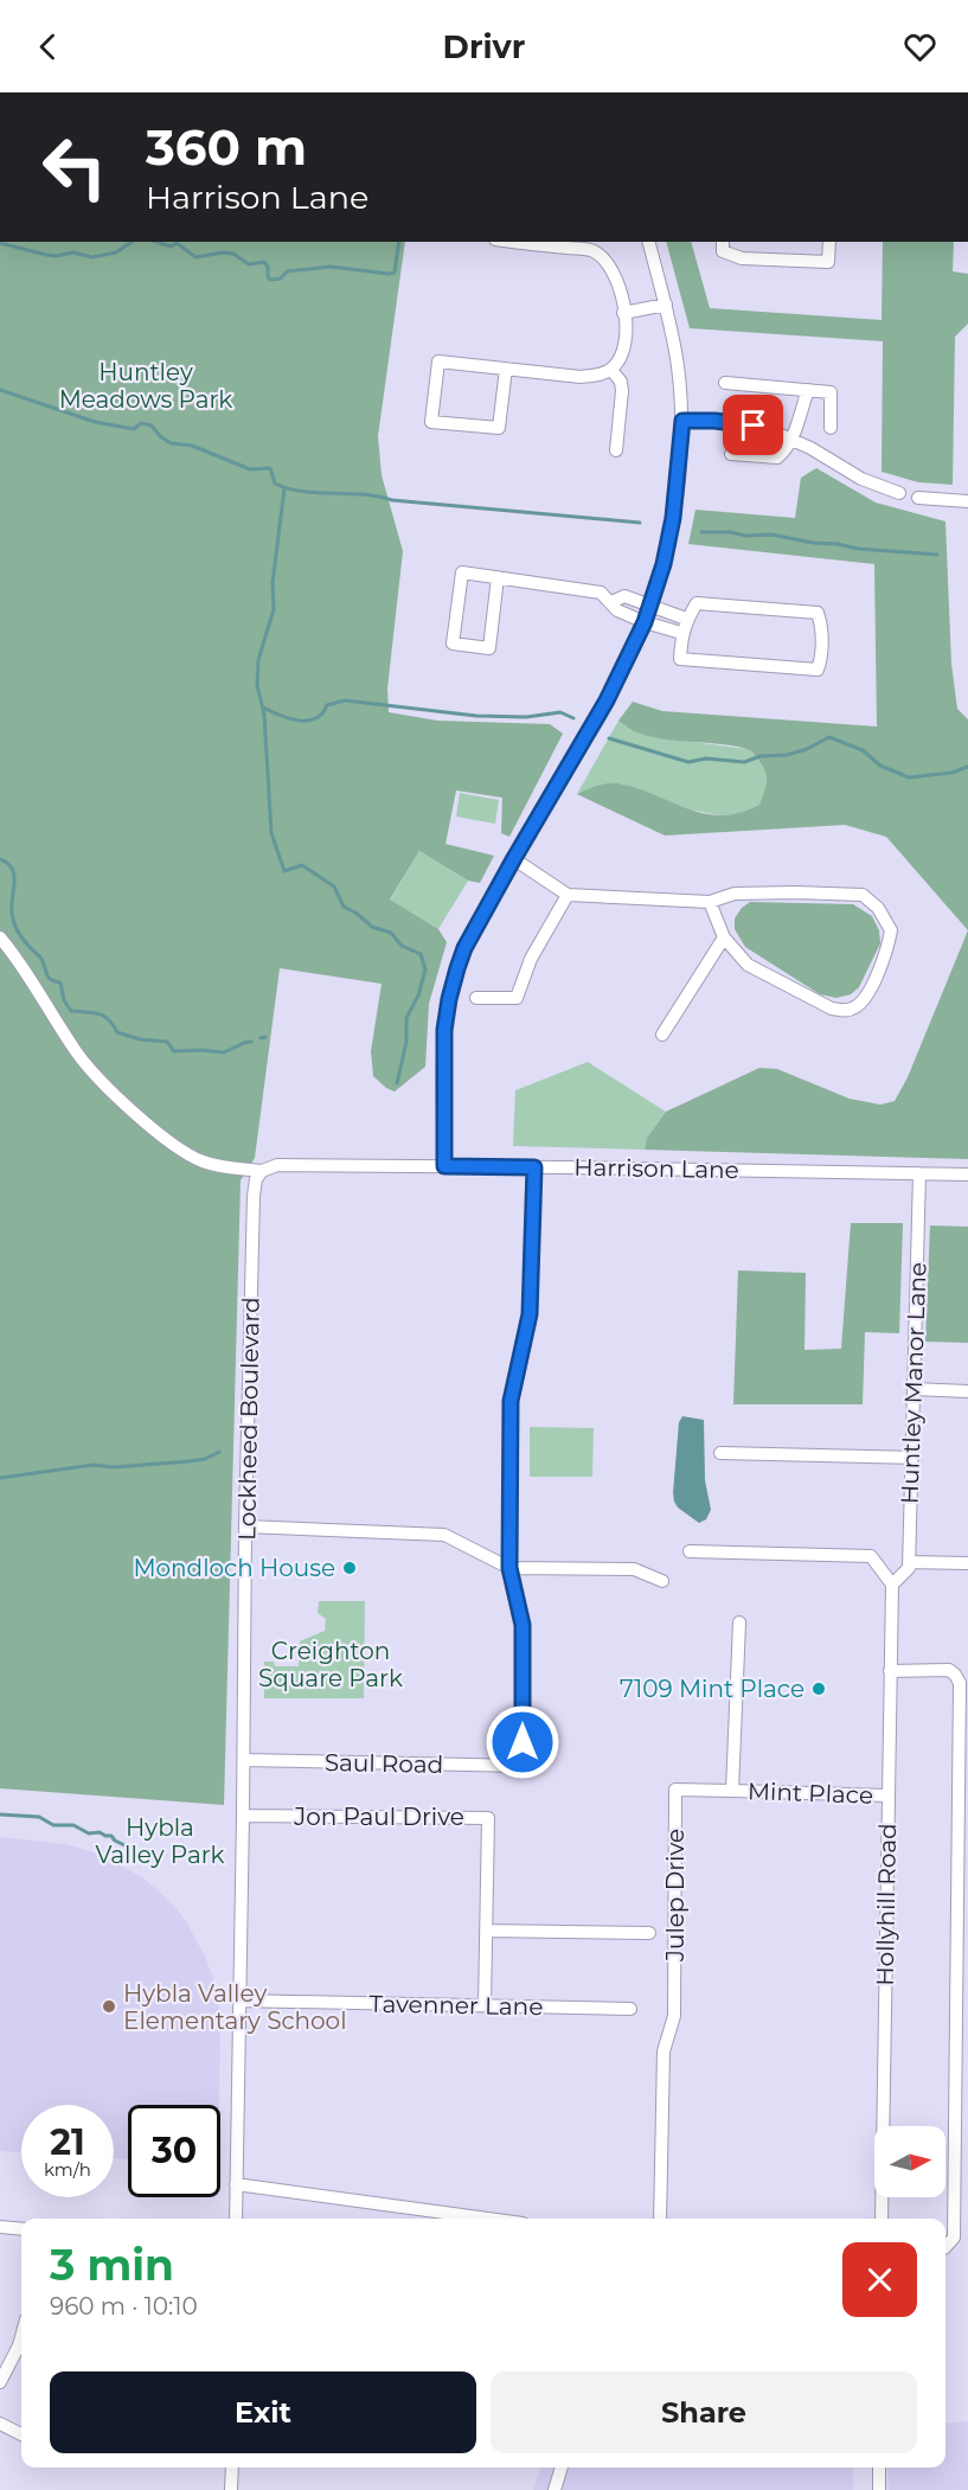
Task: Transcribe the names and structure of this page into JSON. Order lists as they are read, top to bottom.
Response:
{
  "streets": {
    "street": [
      "Harrison Lane",
      "Huntley Manor Lane",
      "Lockheed Boulevard",
      "Saul Road",
      "Mint Place",
      "Jon Paul Drive",
      "Julep Drive",
      "Hollyhill Road",
      "Tavenner Lane"
    ]
  },
  "crossings": [
    ["Harrison Lane", "Huntley Manor Lane"],
    ["Harrison Lane", "Lockheed Boulevard"],
    ["Lockheed Boulevard", "Saul Road"],
    ["Lockheed Boulevard", "Jon Paul Drive"],
    ["Lockheed Boulevard", "Tavenner Lane"],
    ["Mint Place", "Julep Drive"],
    ["Mint Place", "Hollyhill Road"],
    ["Jon Paul Drive", "Tavenner Lane"]
  ],
  "parks": ["Huntley Meadows Park", "Creighton Square Park", "Hybla Valley Park"],
  "places": ["Mondloch House", "7109 Mint Place", "Hybla Valley Elementary School"],
  "north": "right",
  "page": {
    "header": "Drivr",
    "turn": ["360 m", "Harrison Lane"],
    "speed": "21 km/h",
    "limit": "30",
    "heading": ["3 min", "960 m · 10:10"],
    "buttons": ["Exit", "Share"]
  }
}
